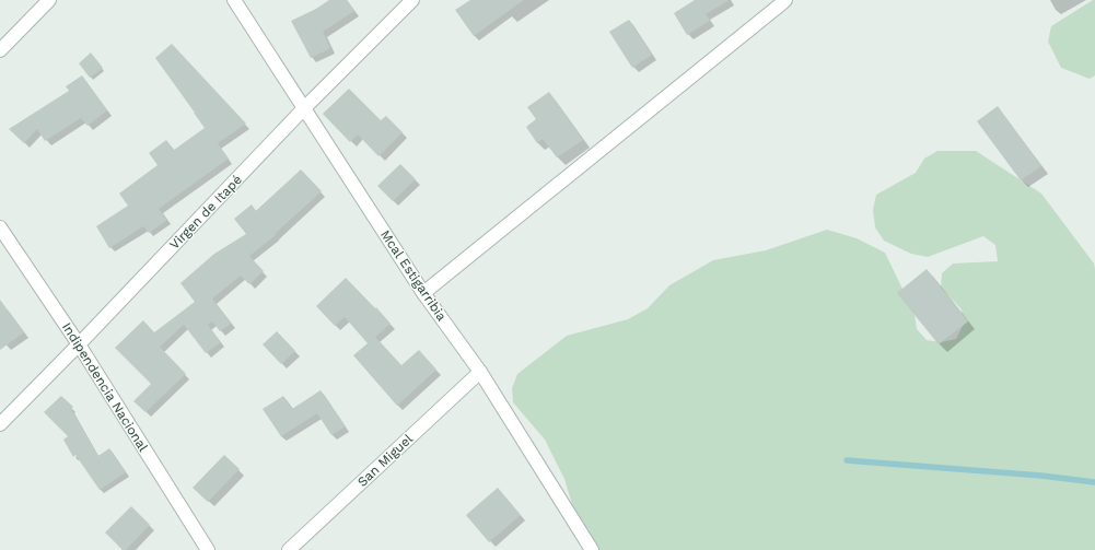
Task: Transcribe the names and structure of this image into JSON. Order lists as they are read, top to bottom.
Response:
{
  "streets": {
    "street": [
      "Virgen de Itapé",
      "Mcal Estigarribia",
      "Indipendencia Nacional",
      "San Miguel"
    ]
  },
  "crossings": [
    ["Virgen de Itapé", "Mcal Estigarribia"],
    ["Virgen de Itapé", "Indipendencia Nacional"],
    ["Mcal Estigarribia", "San Miguel"]
  ]
}
